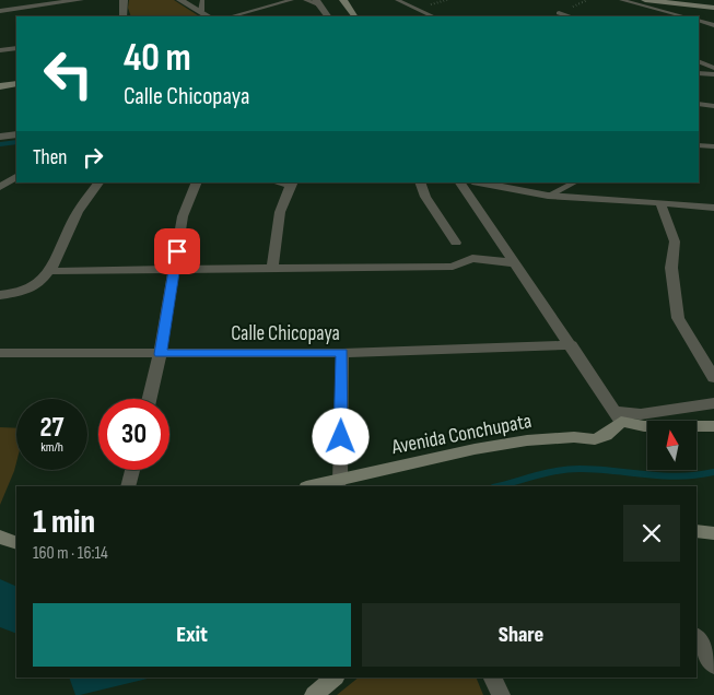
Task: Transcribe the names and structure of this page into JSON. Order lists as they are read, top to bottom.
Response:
{
  "streets": {
    "street": ["Calle Chicopaya", "Avenida Conchupata"]
  },
  "north": "top",
  "page": {
    "turn": ["40 m", "Calle Chicopaya"],
    "then": "Then",
    "speed": "27 km/h",
    "limit": "30",
    "heading": ["1 min", "160 m · 16:14"],
    "buttons": ["Exit", "Share"]
  }
}
